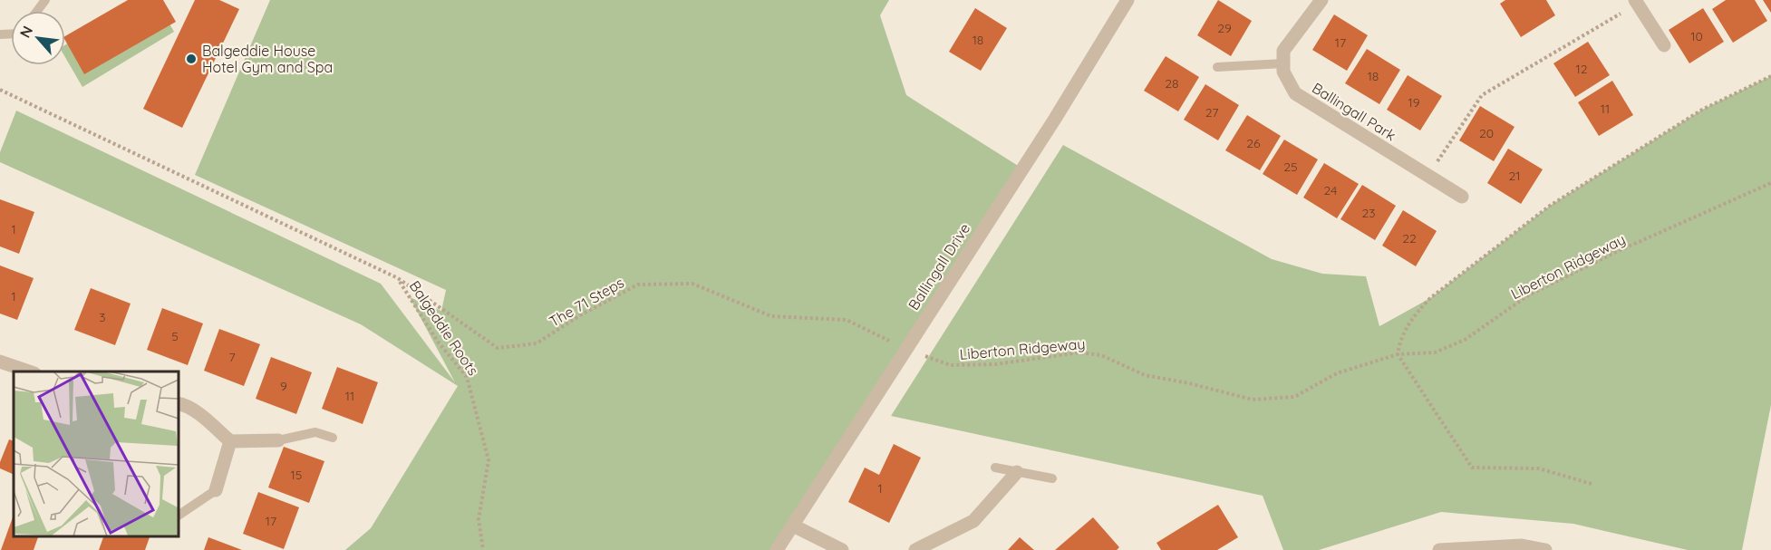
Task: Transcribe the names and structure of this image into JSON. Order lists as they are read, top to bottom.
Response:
{
  "streets": {
    "street": ["Ballingall Park", "Ballingall Drive"],
    "path": ["Liberton Ridgeway", "The 71 Steps", "Balgeddie Roots"]
  },
  "crossings": [
    ["Ballingall Drive", "Liberton Ridgeway"],
    ["Ballingall Drive", "The 71 Steps"],
    ["Liberton Ridgeway", "The 71 Steps"],
    ["The 71 Steps", "Balgeddie Roots"]
  ],
  "places": ["Balgeddie House Hotel Gym and Spa"],
  "house_numbers": [
    "29",
    "10",
    "18",
    "17",
    "12",
    "18",
    "28",
    "19",
    "11",
    "27",
    "20",
    "26",
    "25",
    "21",
    "24",
    "23",
    "1",
    "22",
    "1",
    "3",
    "5",
    "7",
    "9",
    "11",
    "15",
    "1",
    "17"
  ],
  "north": "top left"
}
